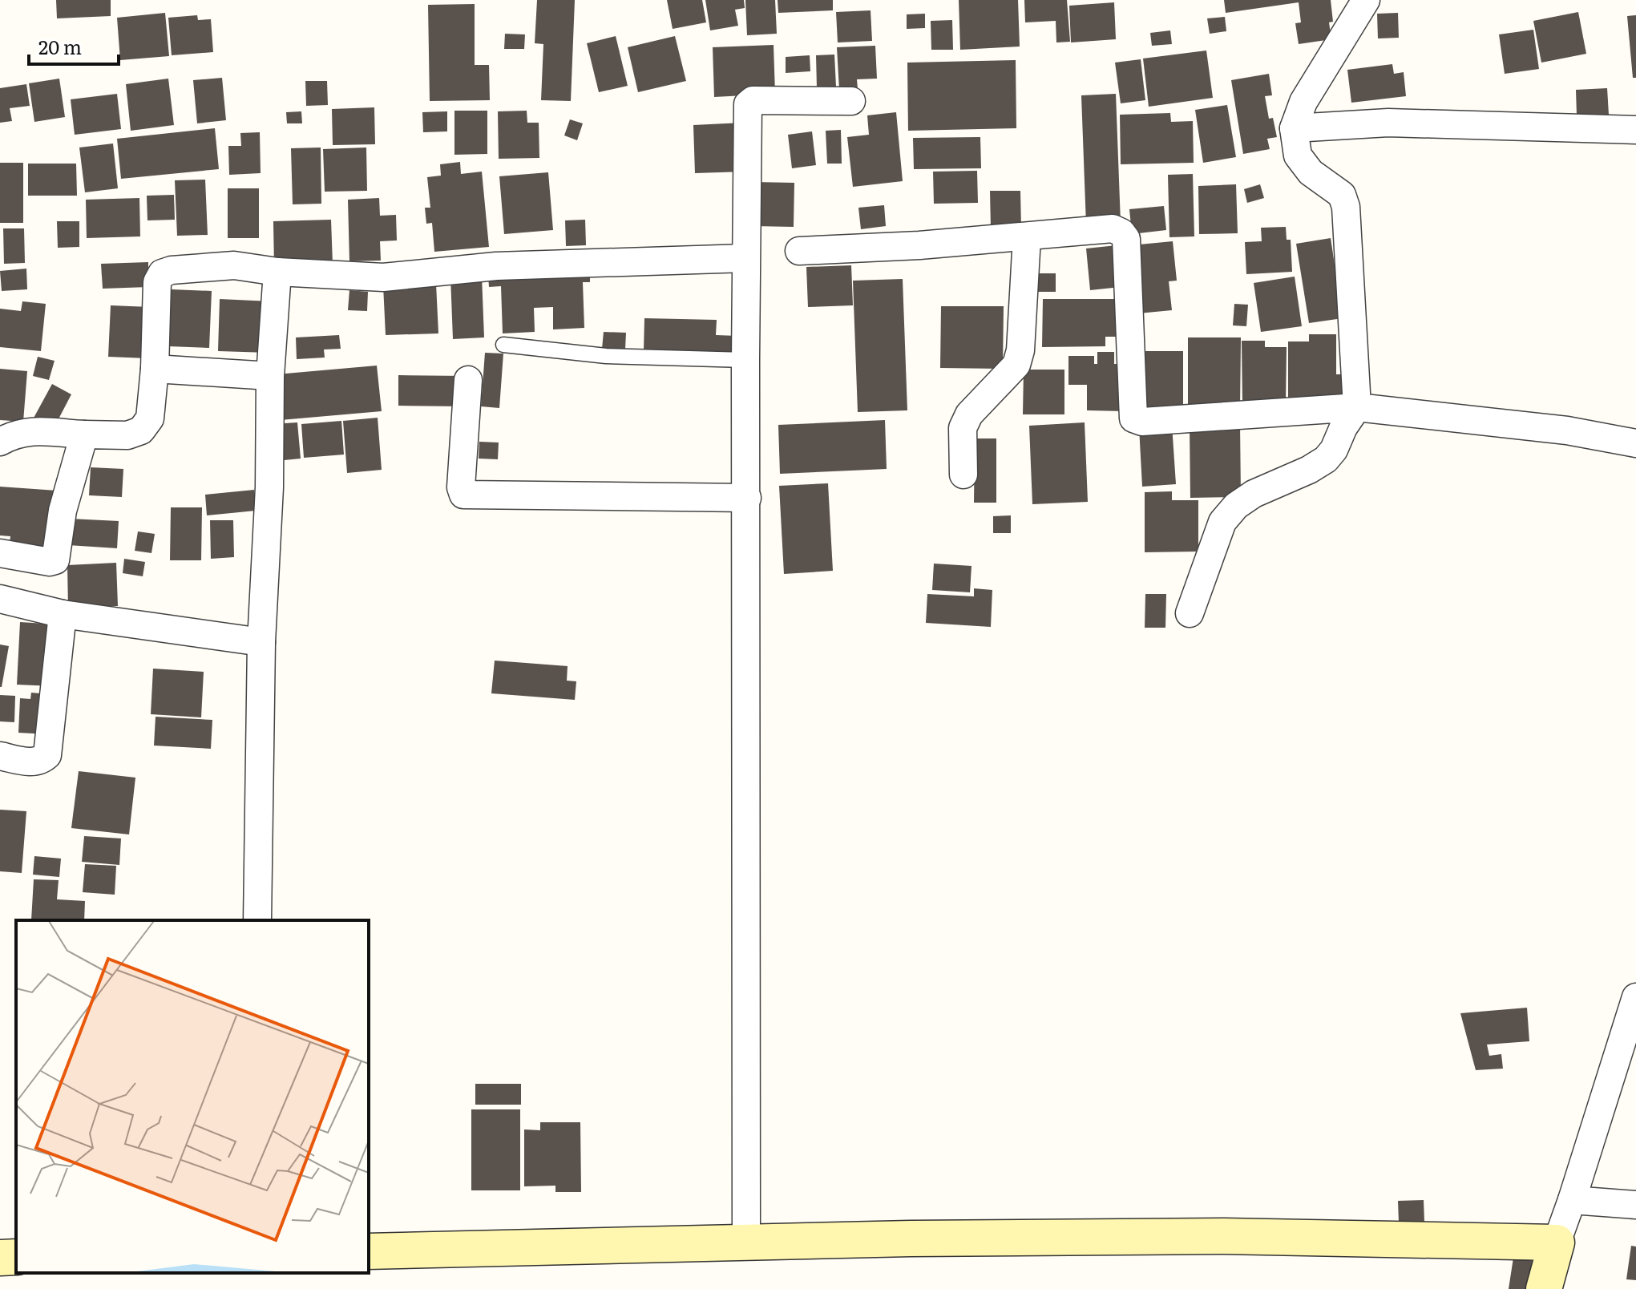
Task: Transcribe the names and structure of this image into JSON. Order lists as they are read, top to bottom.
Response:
{
  "scale_bar": "20 m"
}
